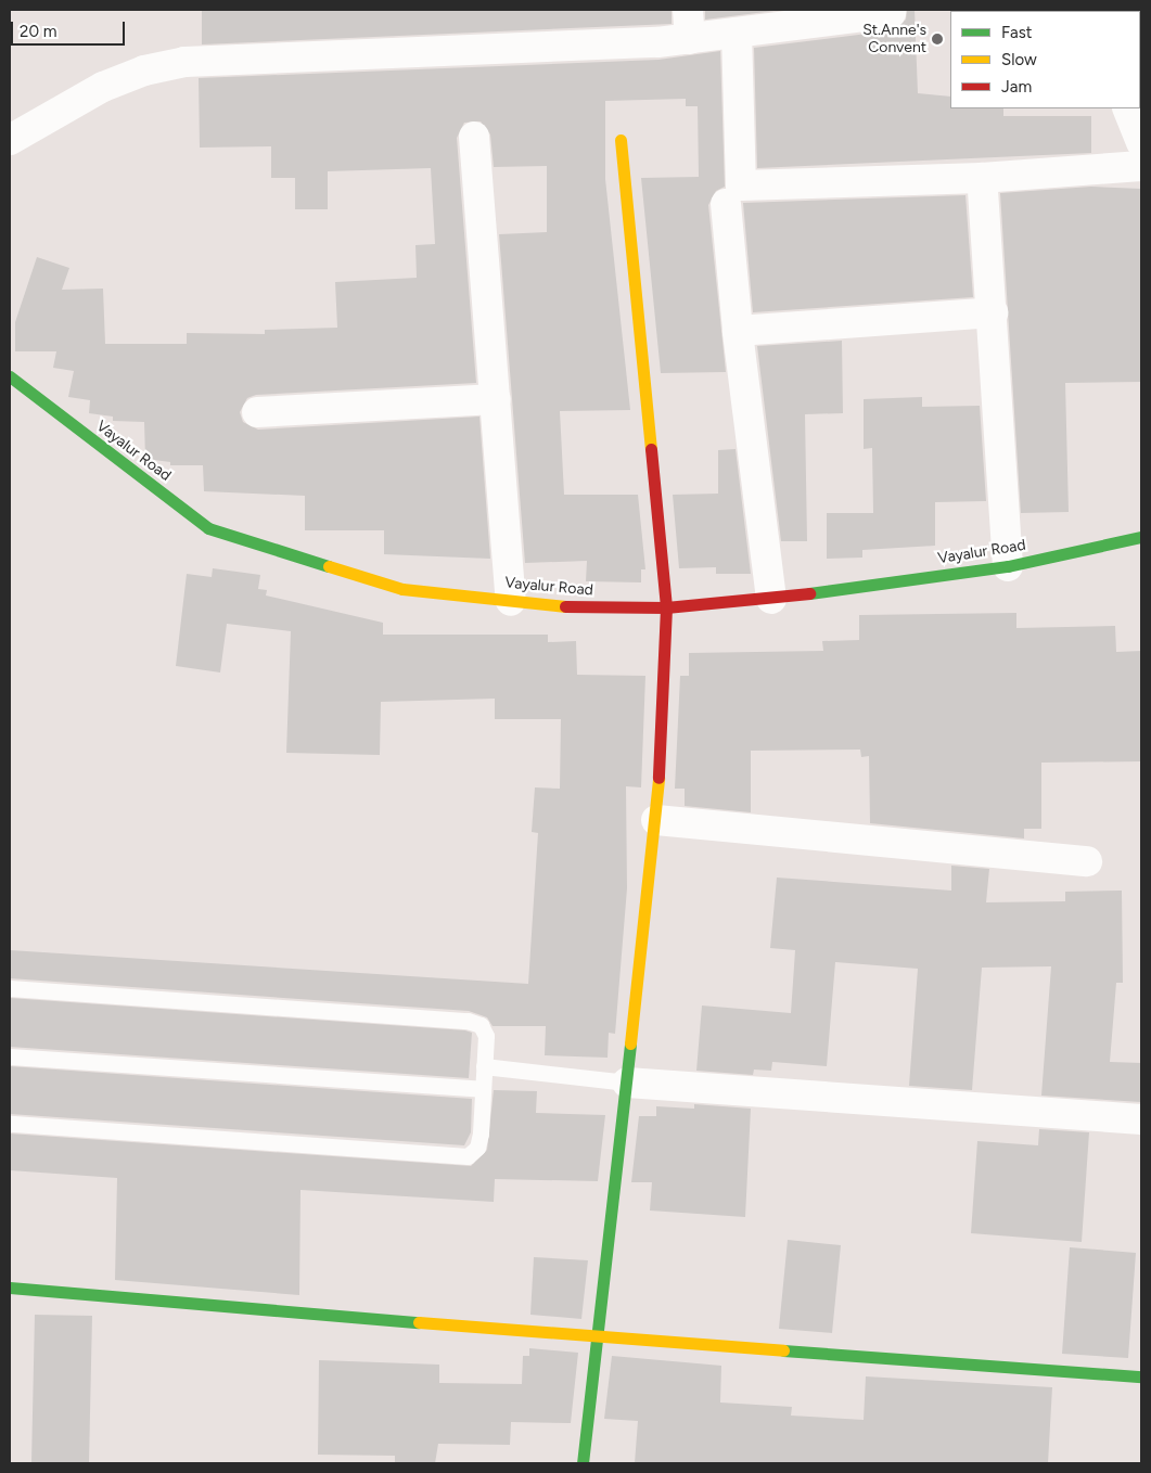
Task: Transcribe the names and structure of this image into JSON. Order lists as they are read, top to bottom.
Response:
{
  "streets": {
    "street": ["Vayalur Road"]
  },
  "places": ["St.Anne's Convent"],
  "legend": ["Fast", "Slow", "Jam"],
  "scale_bar": "20 m"
}
